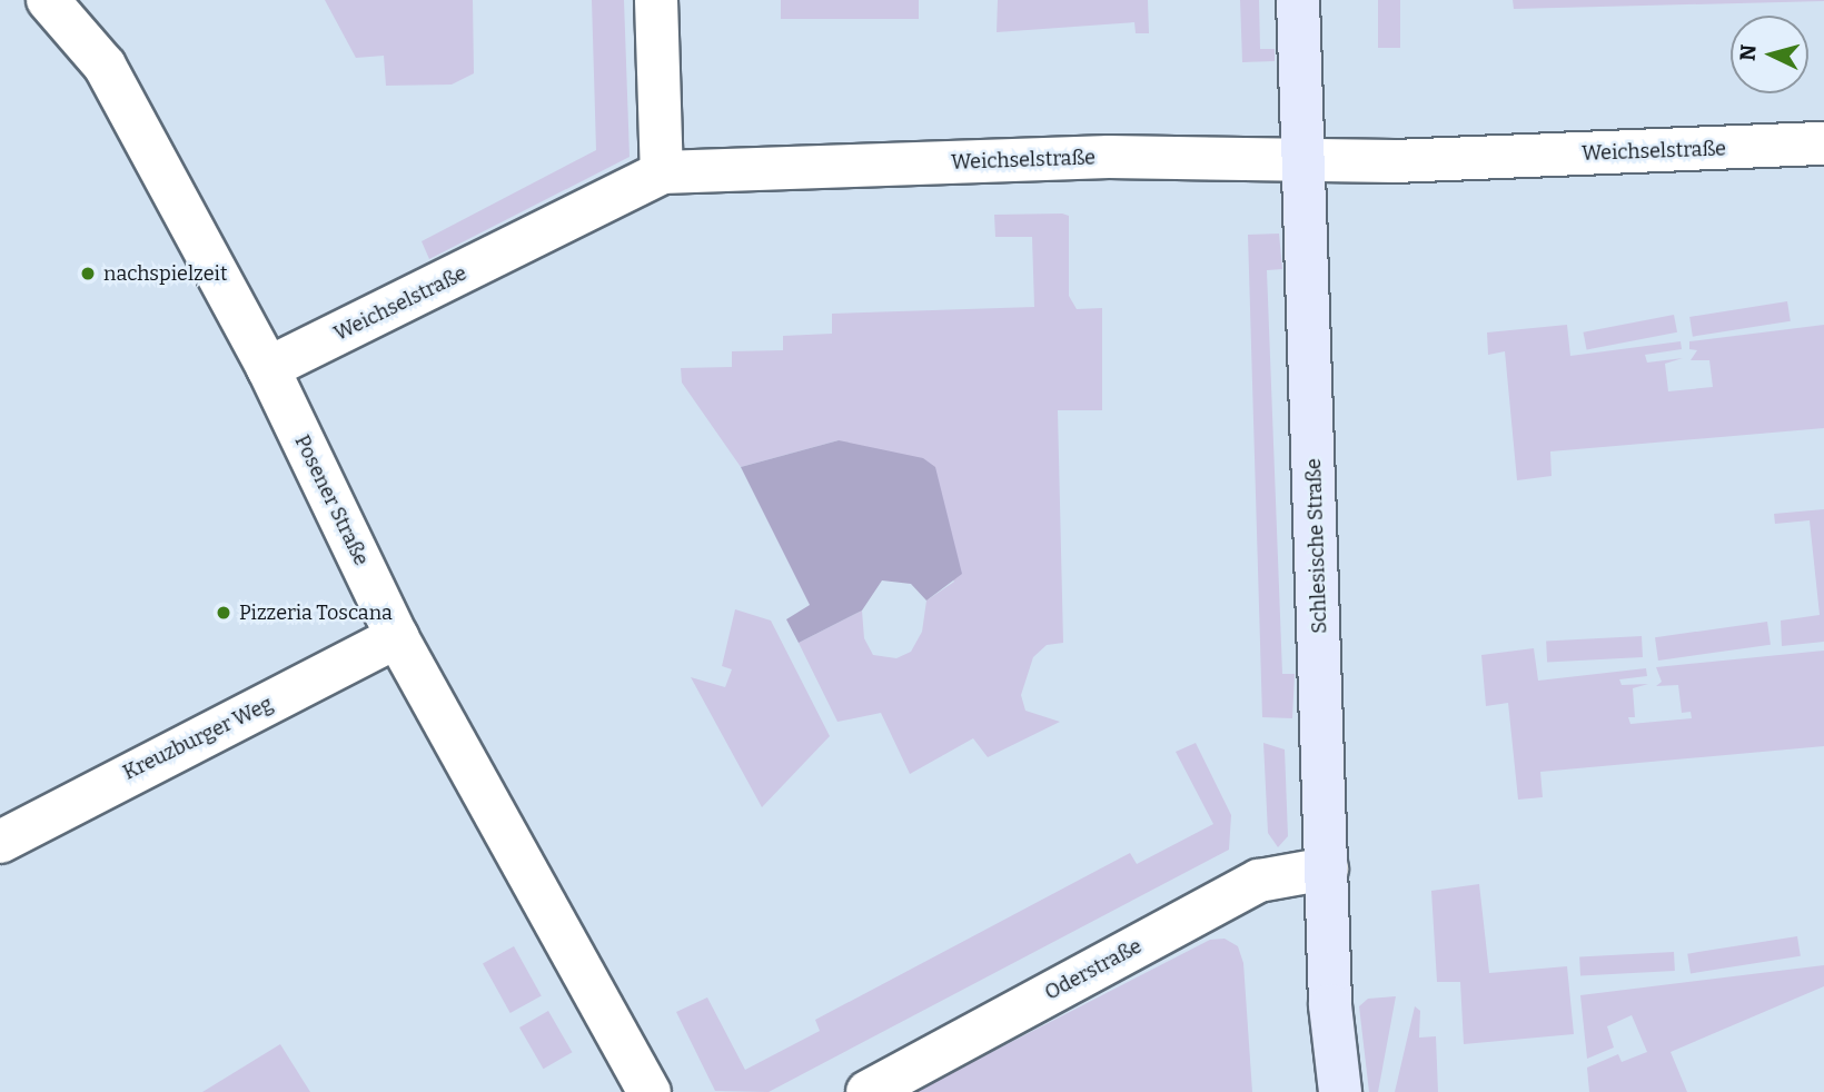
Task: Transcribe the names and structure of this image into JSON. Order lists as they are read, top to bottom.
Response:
{
  "streets": {
    "street": [
      "Weichselstraße",
      "Posener Straße",
      "Schlesische Straße",
      "Kreuzburger Weg",
      "Oderstraße"
    ]
  },
  "crossings": [
    ["Weichselstraße", "Posener Straße"],
    ["Weichselstraße", "Schlesische Straße"],
    ["Posener Straße", "Kreuzburger Weg"],
    ["Schlesische Straße", "Oderstraße"]
  ],
  "places": ["nachspielzeit", "Pizzeria Toscana"],
  "north": "left"
}
